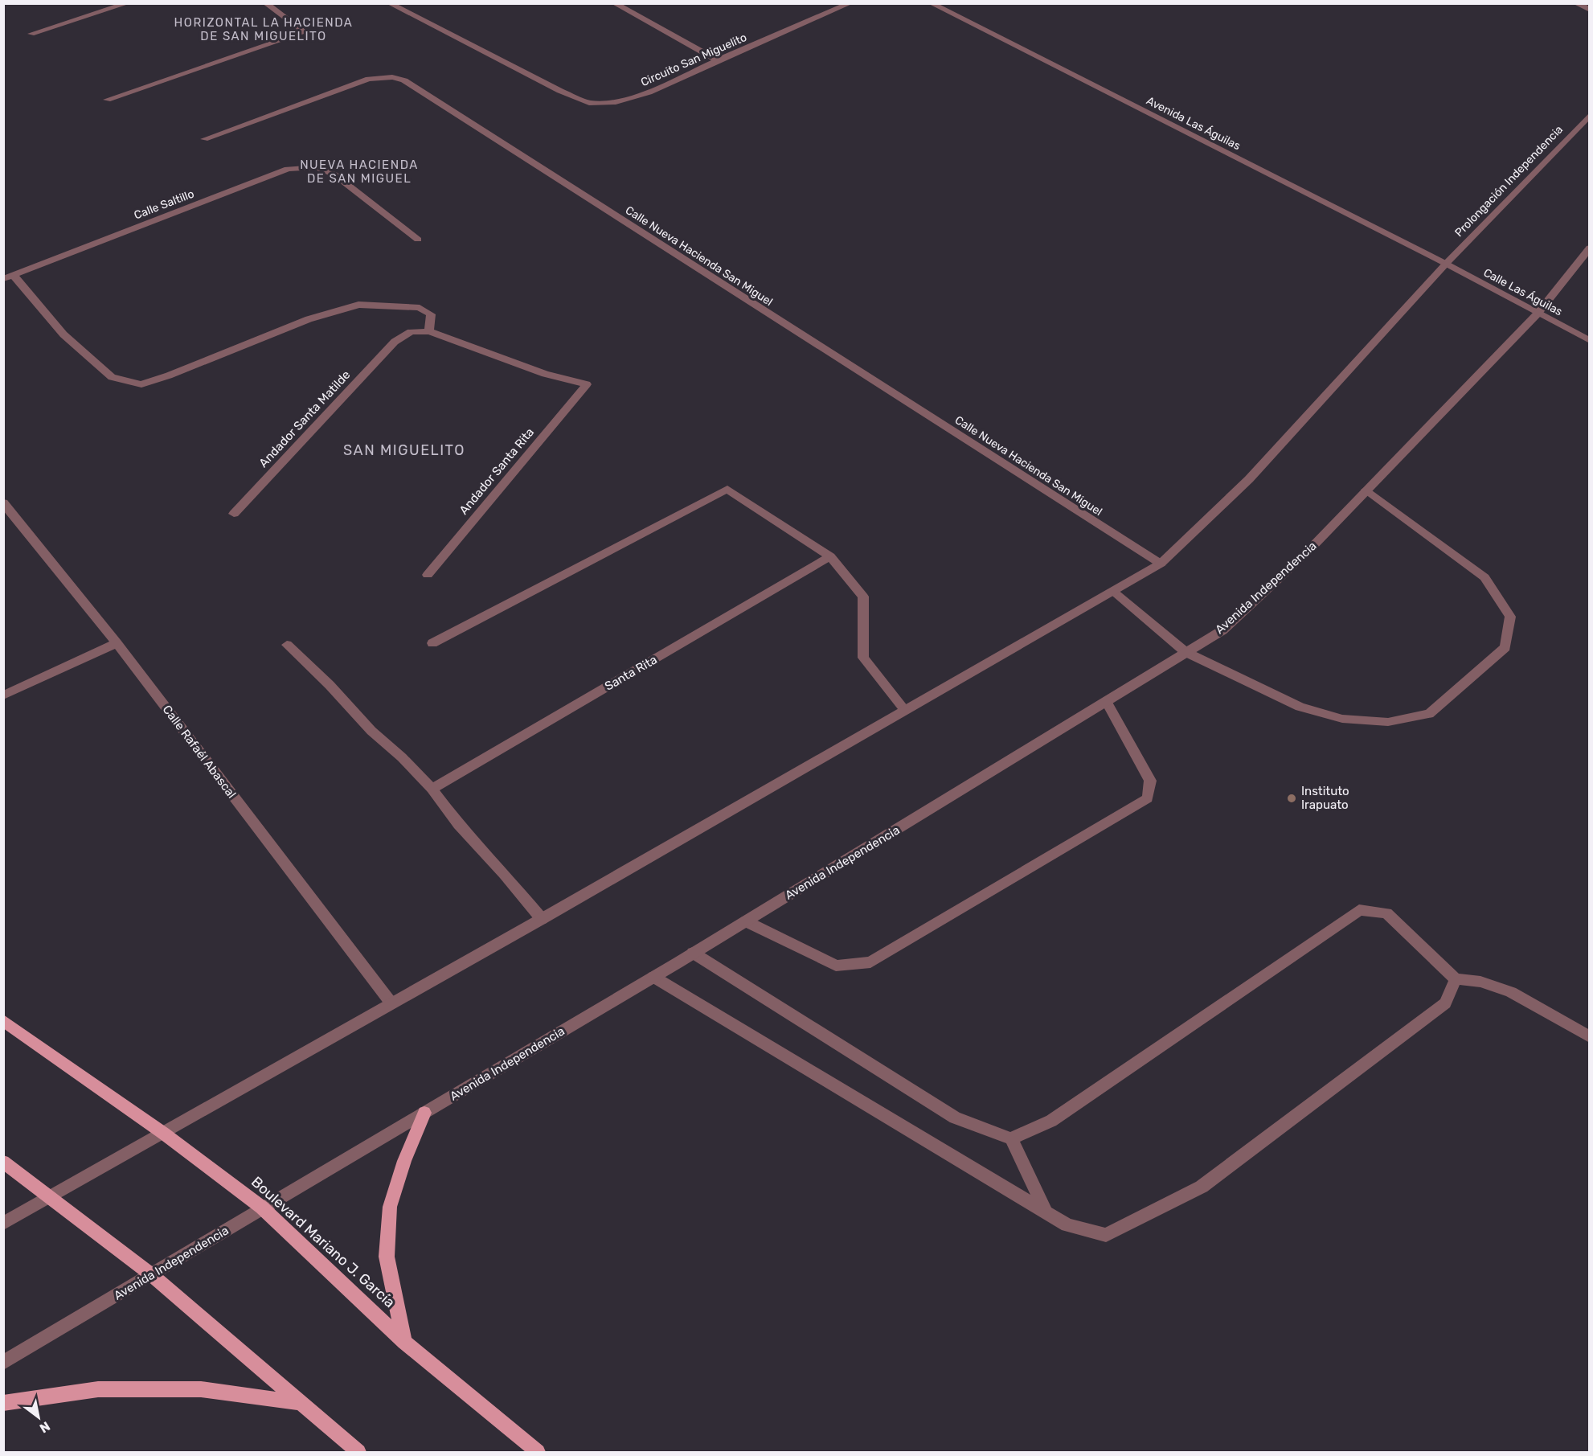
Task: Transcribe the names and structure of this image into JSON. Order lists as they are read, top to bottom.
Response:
{
  "streets": {
    "main road": ["Boulevard Mariano J. García"],
    "street": [
      "Circuito San Miguelito",
      "Avenida Las Águilas",
      "Prolongación Independencia",
      "Calle Saltillo",
      "Calle Nueva Hacienda San Miguel",
      "Calle Las Águilas",
      "Andador Santa Matilde",
      "Andador Santa Rita",
      "Avenida Independencia",
      "Santa Rita",
      "Calle Rafaél Abascal"
    ]
  },
  "crossings": [
    ["Avenida Las Águilas", "Prolongación Independencia"],
    ["Avenida Las Águilas", "Calle Las Águilas"],
    ["Prolongación Independencia", "Calle Las Águilas"],
    ["Calle Las Águilas", "Avenida Independencia"],
    ["Andador Santa Matilde", "Andador Santa Rita"],
    ["Avenida Independencia", "Boulevard Mariano J. García"]
  ],
  "districts": ["HORIZONTAL LA HACIENDA DE SAN MIGUELITO", "NUEVA HACIENDA DE SAN MIGUEL", "SAN MIGUELITO"],
  "places": ["Instituto Irapuato"],
  "north": "bottom right"
}
